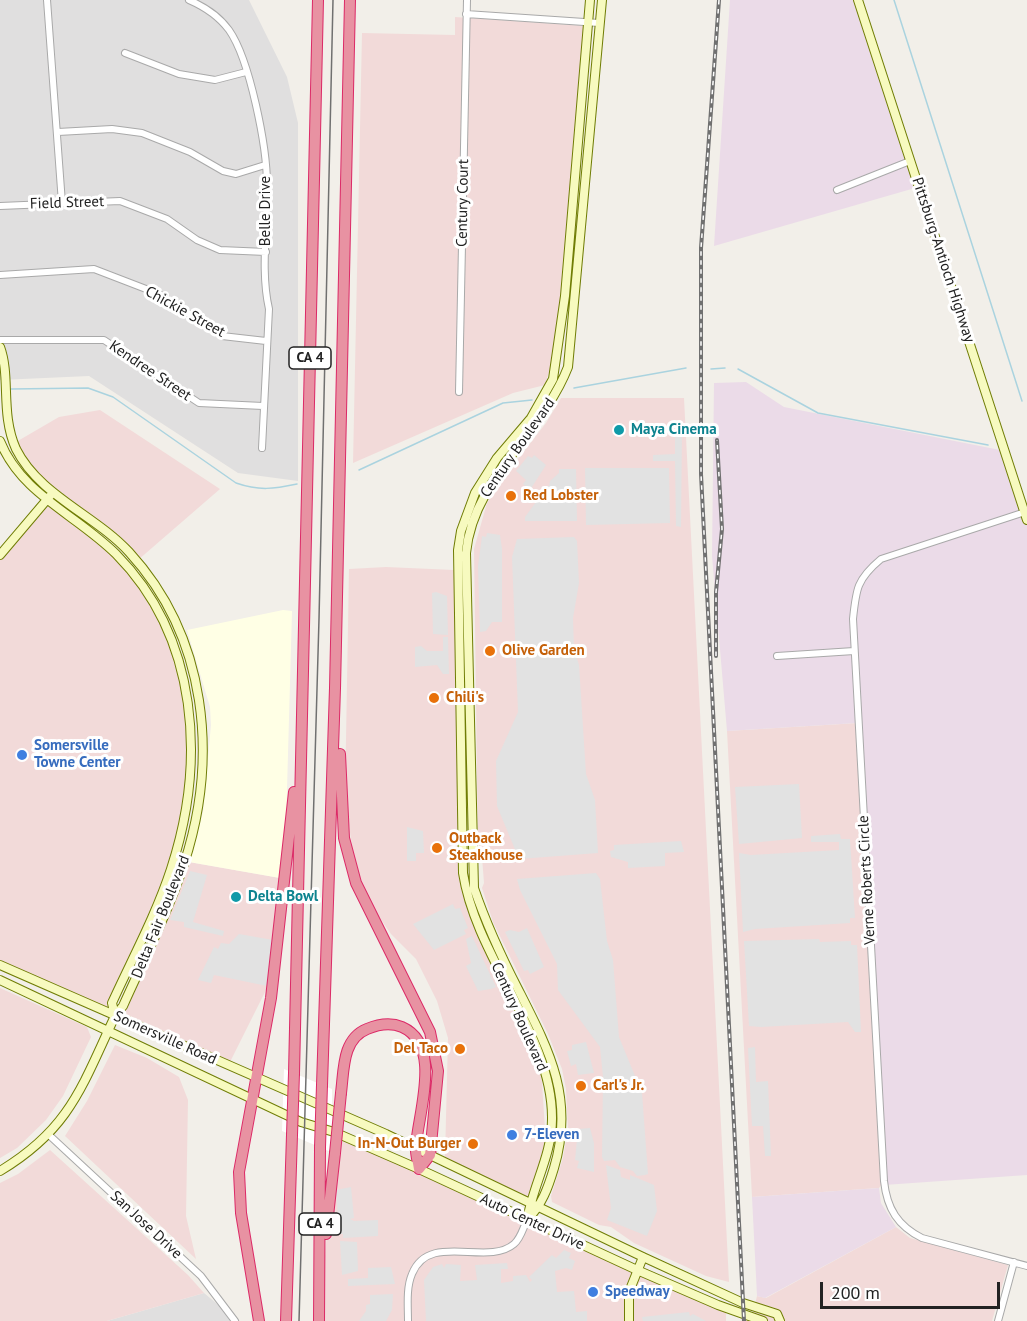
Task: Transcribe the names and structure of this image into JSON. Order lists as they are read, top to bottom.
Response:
{
  "streets": {
    "highway": ["CA 4"],
    "main road": [
      "Pittsburg-Antioch Highway",
      "Century Boulevard",
      "Delta Fair Boulevard",
      "Somersville Road",
      "Auto Center Drive"
    ],
    "street": [
      "Field Street",
      "Century Court",
      "Belle Drive",
      "Chickie Street",
      "Kendree Street",
      "Verne Roberts Circle",
      "San Jose Drive"
    ]
  },
  "crossings": [
    ["Field Street", "Belle Drive"],
    ["Belle Drive", "Chickie Street"],
    ["Belle Drive", "Kendree Street"],
    ["Pittsburg-Antioch Highway", "Verne Roberts Circle"],
    ["Century Boulevard", "Auto Center Drive"],
    ["Delta Fair Boulevard", "Somersville Road"],
    ["Delta Fair Boulevard", "San Jose Drive"],
    ["Somersville Road", "Auto Center Drive"]
  ],
  "places": [
    "Maya Cinema",
    "Red Lobster",
    "Olive Garden",
    "Chili's",
    "Somersville Towne Center",
    "Outback Steakhouse",
    "Delta Bowl",
    "Del Taco",
    "Carl's Jr.",
    "7-Eleven",
    "In-N-Out Burger",
    "Speedway"
  ],
  "scale_bar": "200 m"
}
